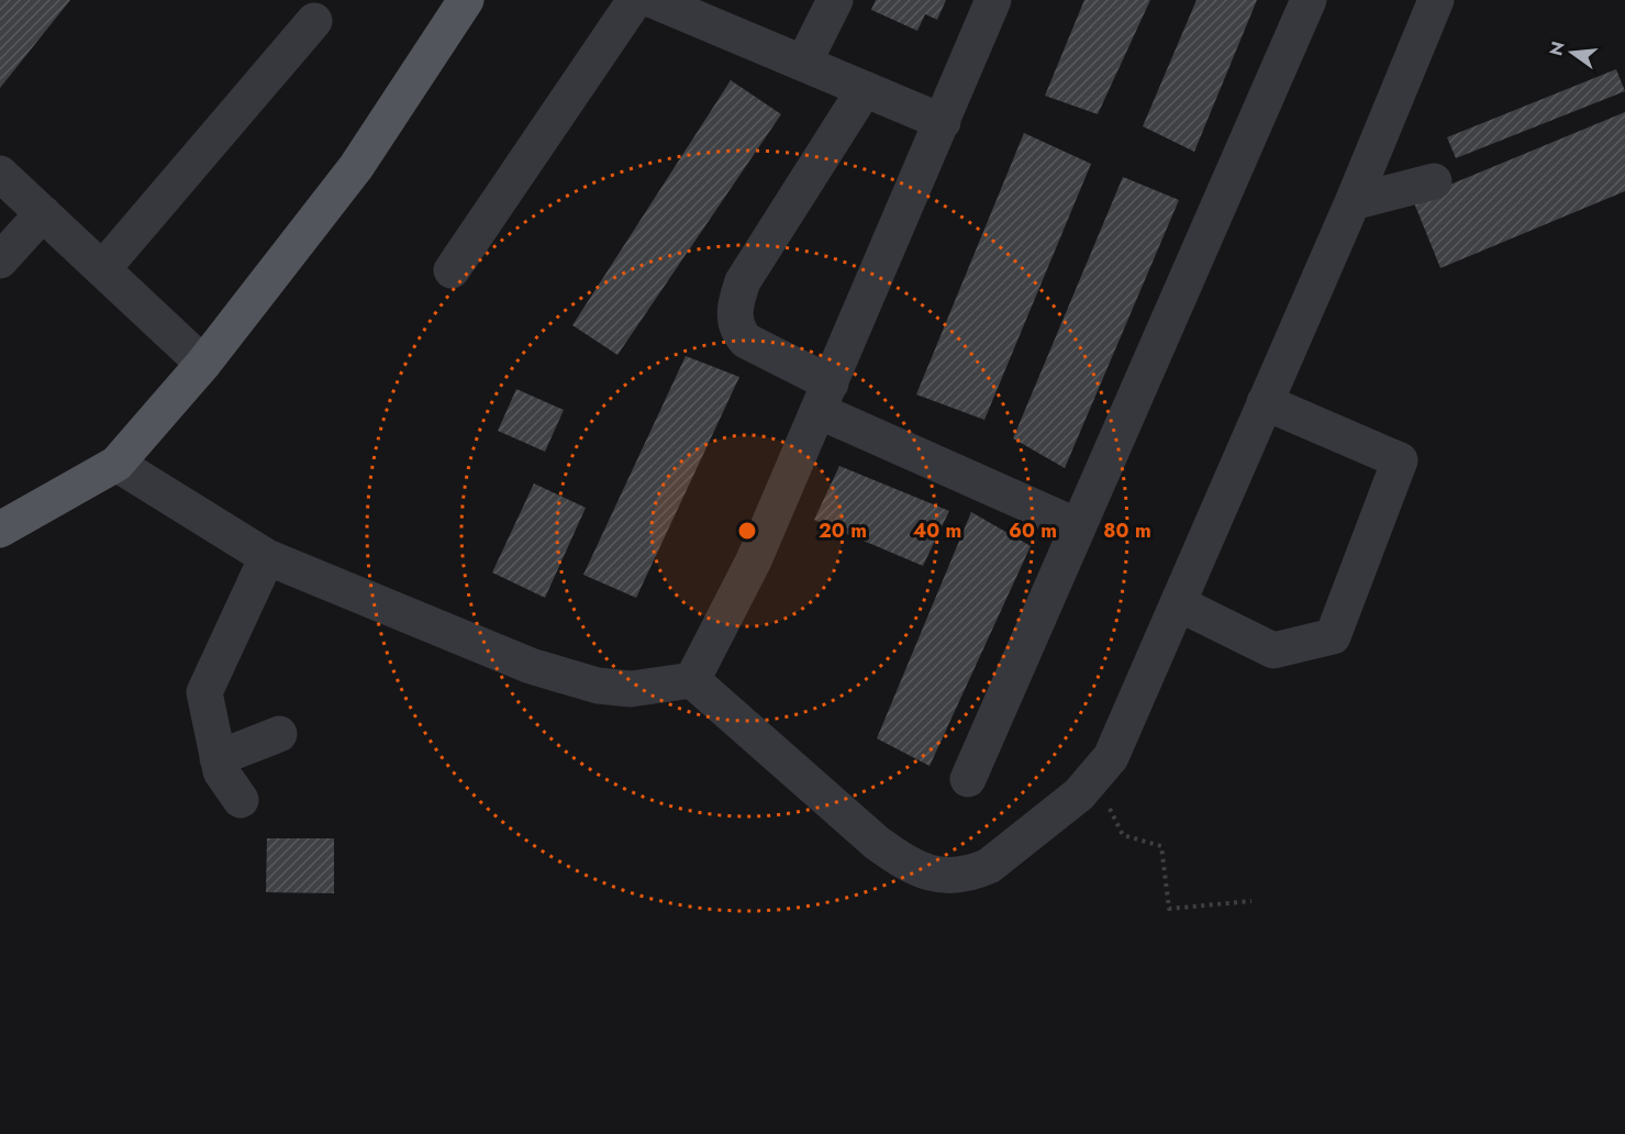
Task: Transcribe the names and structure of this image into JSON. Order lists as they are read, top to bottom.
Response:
{
  "north": "left",
  "rings": [
    "20 m",
    "40 m",
    "60 m",
    "80 m"
  ]
}
